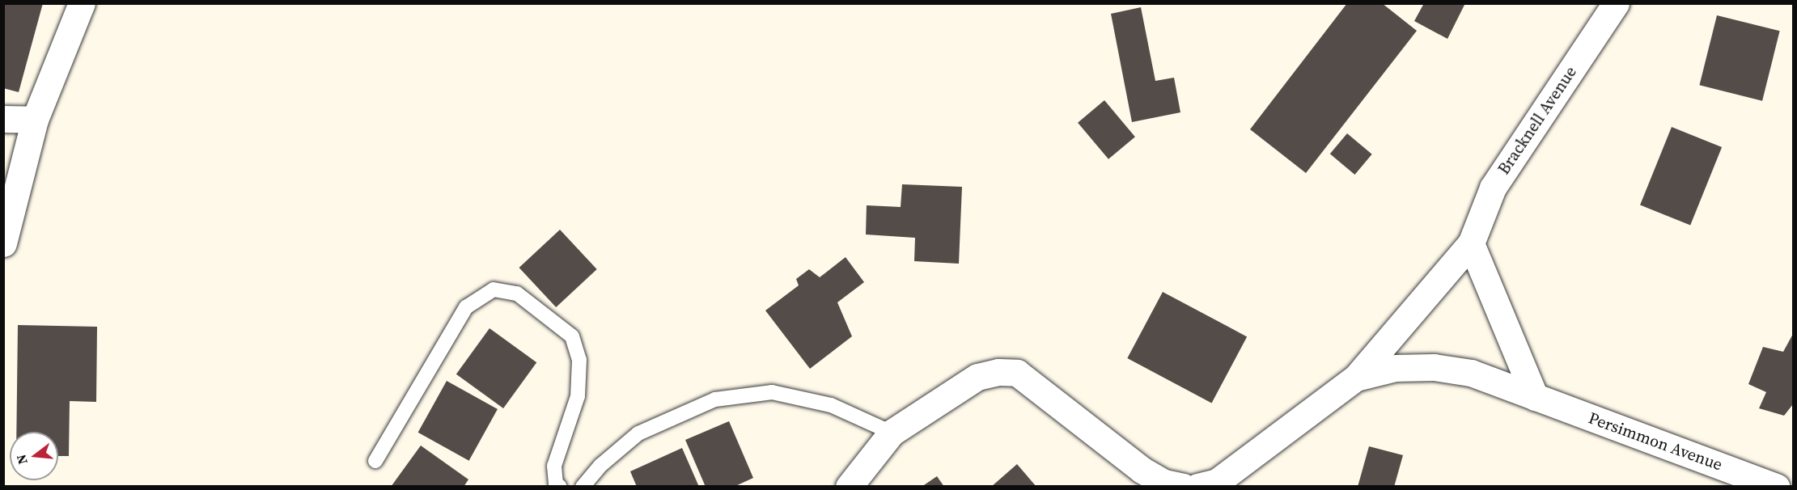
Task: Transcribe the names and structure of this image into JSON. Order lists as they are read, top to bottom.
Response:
{
  "streets": {
    "street": ["Bracknell Avenue", "Persimmon Avenue"]
  },
  "crossings": [
    ["Bracknell Avenue", "Persimmon Avenue"]
  ],
  "north": "left"
}
